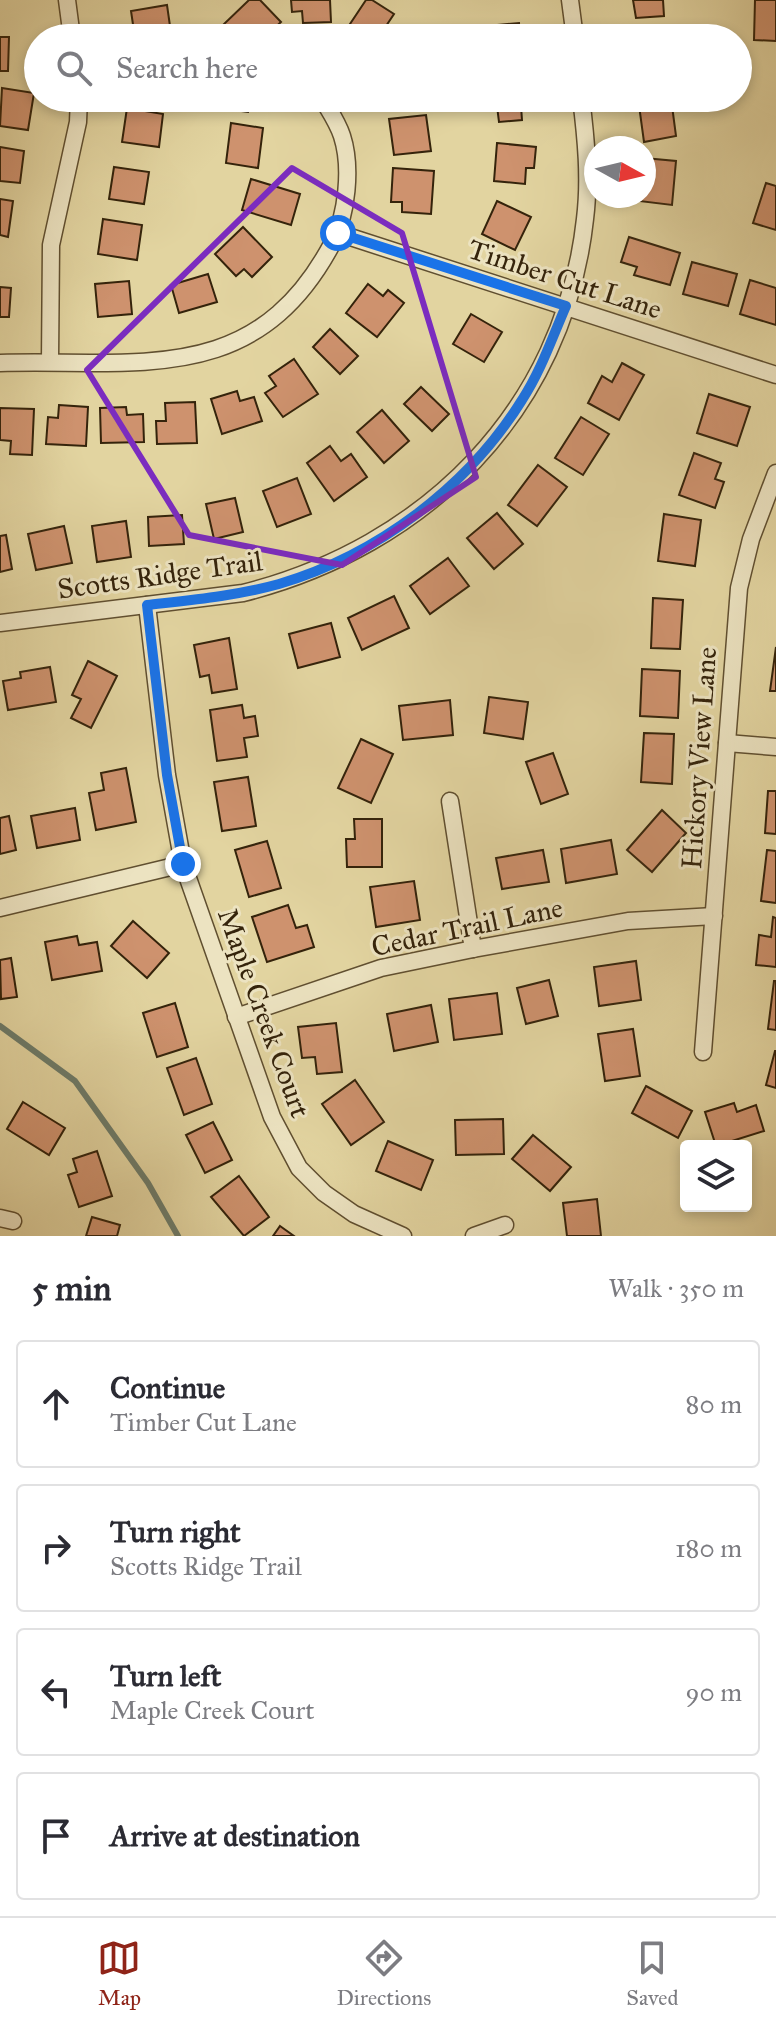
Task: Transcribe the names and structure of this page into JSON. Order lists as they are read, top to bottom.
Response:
{
  "streets": {
    "street": [
      "Timber Cut Lane",
      "Scotts Ridge Trail",
      "Hickory View Lane",
      "Cedar Trail Lane",
      "Maple Creek Court"
    ]
  },
  "crossings": [
    ["Timber Cut Lane", "Scotts Ridge Trail"],
    ["Scotts Ridge Trail", "Maple Creek Court"],
    ["Hickory View Lane", "Cedar Trail Lane"],
    ["Cedar Trail Lane", "Maple Creek Court"]
  ],
  "north": "right",
  "page": {
    "search": "Search here",
    "heading": ["5 min", "Walk · 350 m"],
    "list": [
      ["Continue", "Timber Cut Lane", "80 m"],
      ["Turn right", "Scotts Ridge Trail", "180 m"],
      ["Turn left", "Maple Creek Court", "90 m"],
      "Arrive at destination"
    ],
    "nav": ["Map", "Directions", "Saved"]
  }
}
